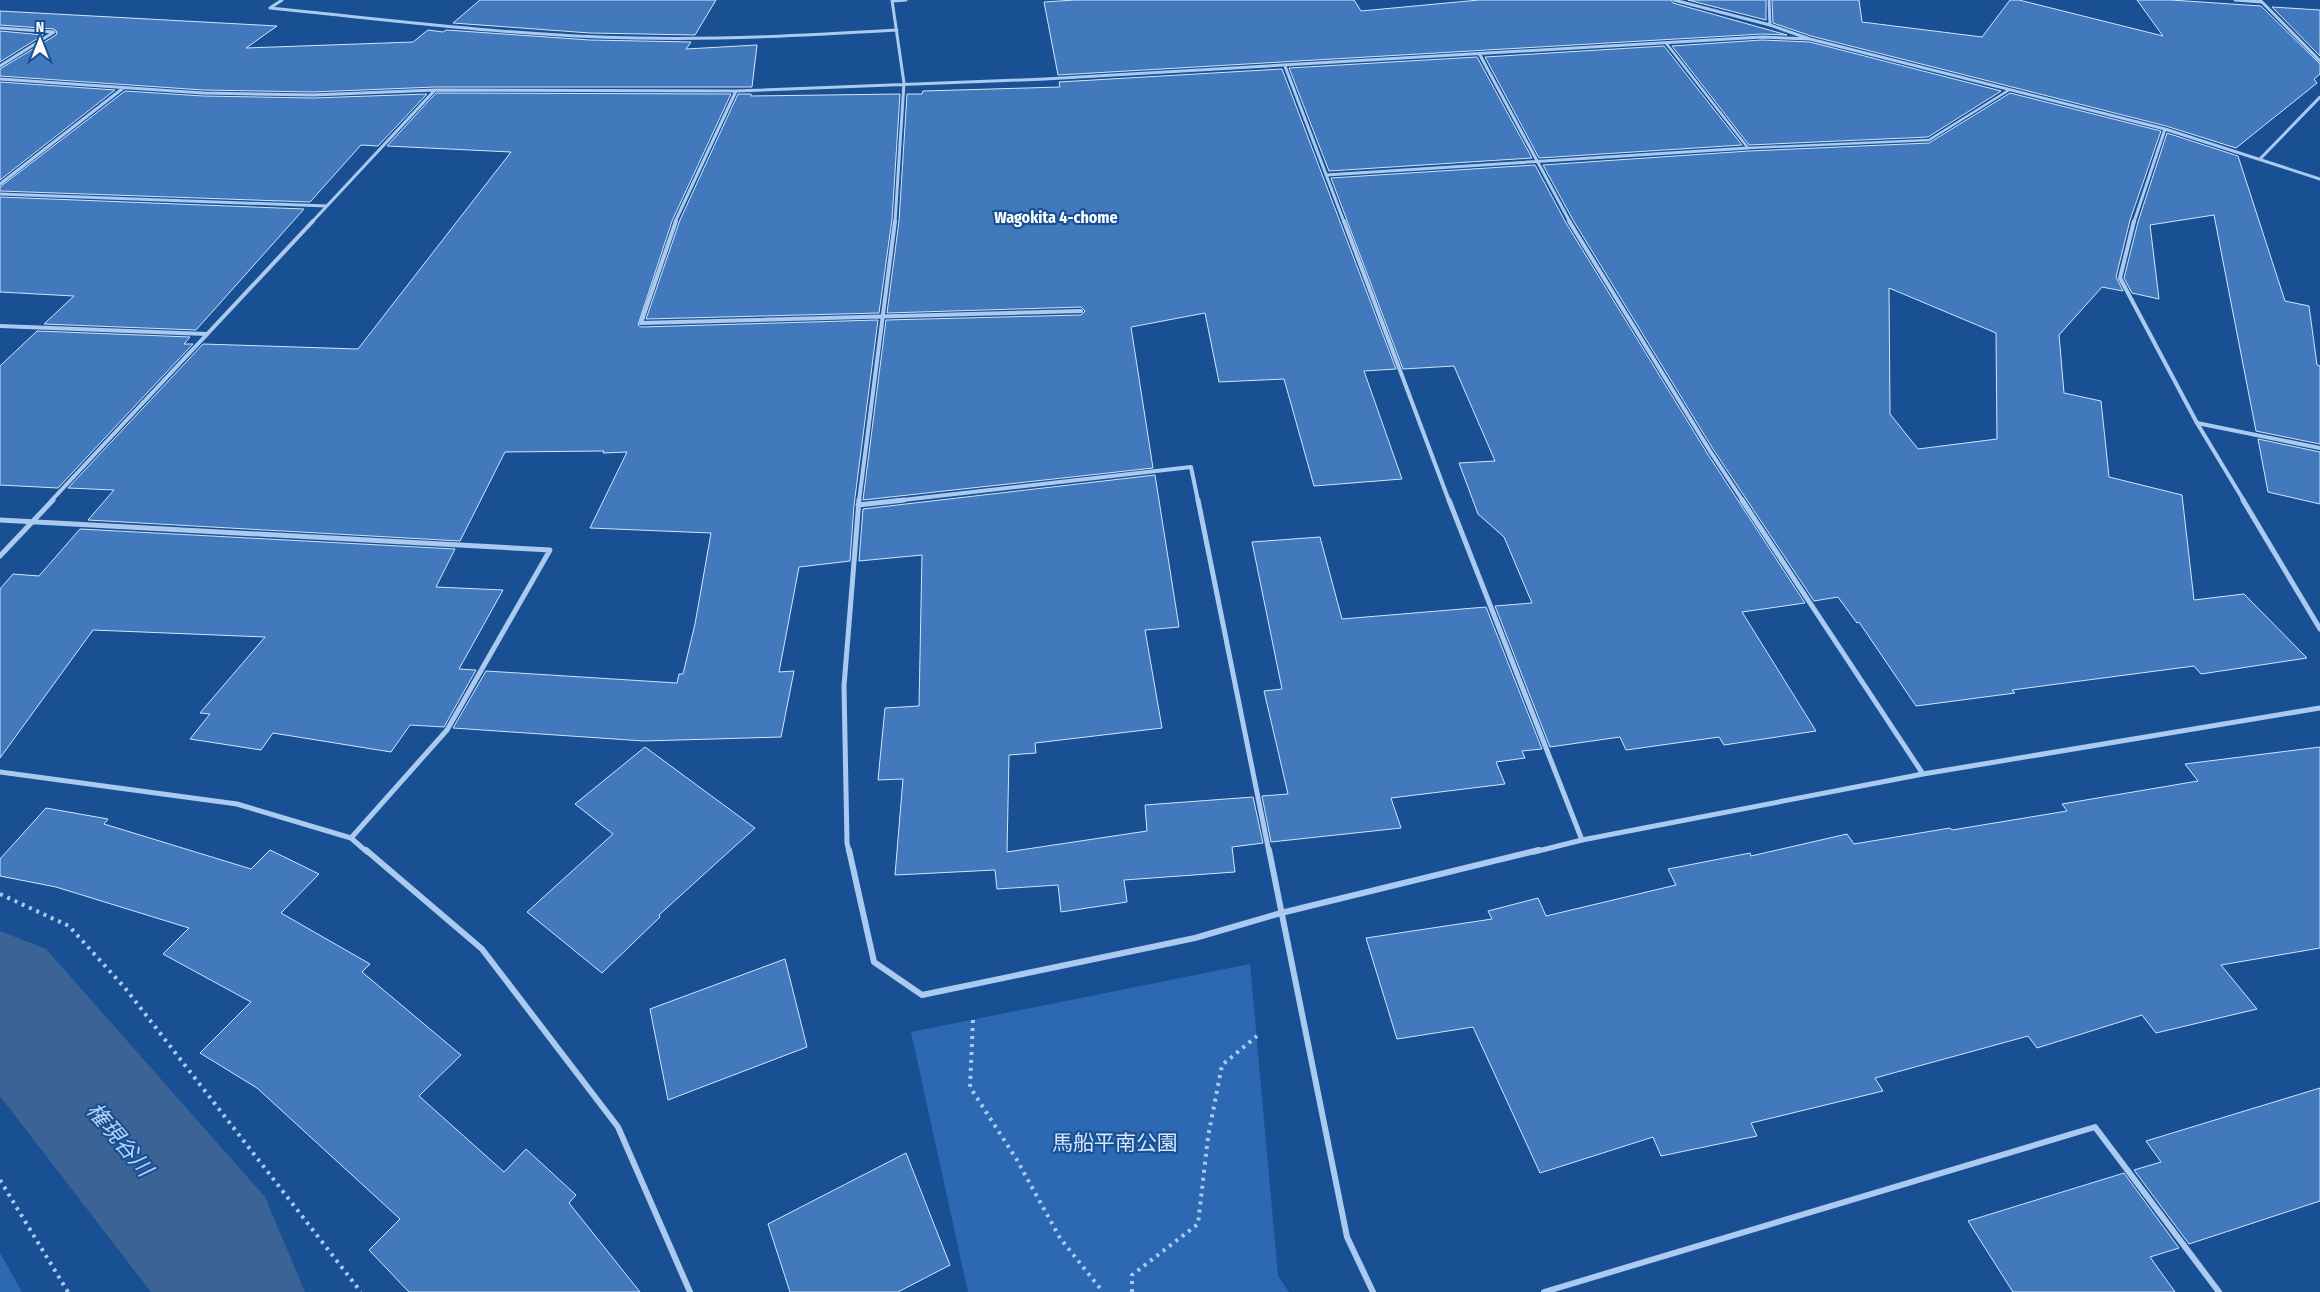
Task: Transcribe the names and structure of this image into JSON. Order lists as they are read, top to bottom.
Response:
{
  "districts": ["Wagokita 4-chome"],
  "water": ["権現谷川"],
  "parks": ["馬船平南公園"],
  "north": "top"
}
